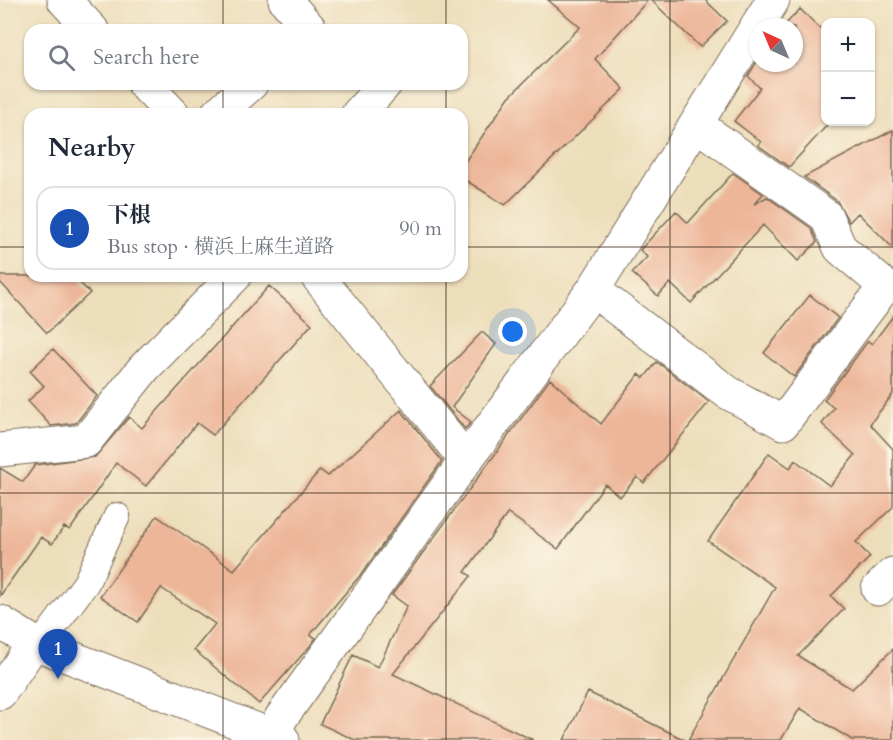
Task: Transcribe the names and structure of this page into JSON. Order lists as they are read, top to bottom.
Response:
{
  "north": "top left",
  "page": {
    "map_buttons": ["+", "−"],
    "search": "Search here",
    "heading": "Nearby",
    "list": [
      {
        "mark": "1",
        "name": "下根",
        "note": "Bus stop · 横浜上麻生道路",
        "value": "90 m"
      }
    ],
    "pins": "1"
  }
}
